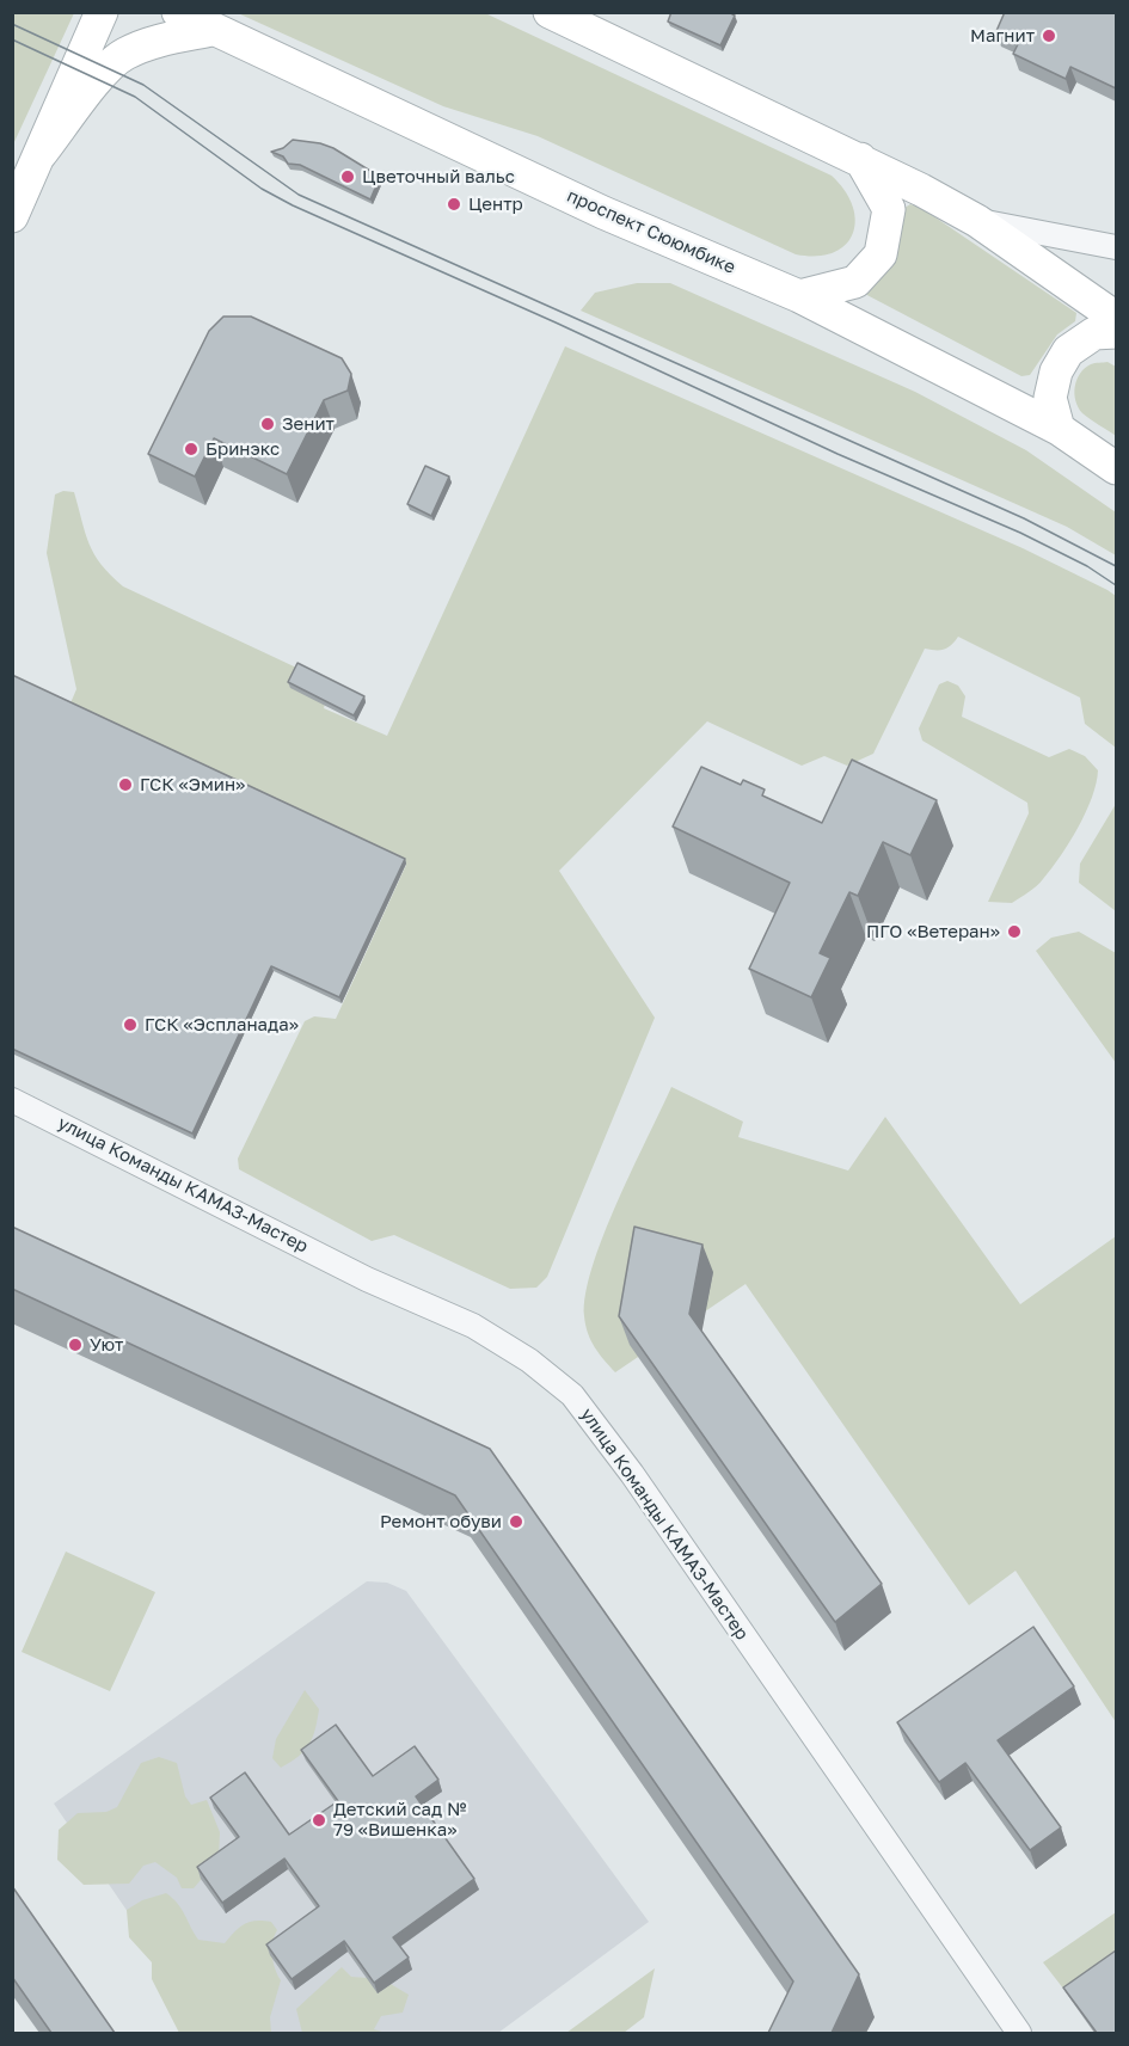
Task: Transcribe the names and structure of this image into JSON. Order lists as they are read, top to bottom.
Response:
{
  "streets": {
    "main road": ["проспект Сююмбике"],
    "street": ["улица Команды КАМАЗ-Мастер"]
  },
  "places": [
    "Магнит",
    "Цветочный вальс",
    "Центр",
    "Зенит",
    "Бринэкс",
    "ГСК «Эмин»",
    "ПГО «Ветеран»",
    "ГСК «Эспланада»",
    "Уют",
    "Ремонт обуви",
    "Детский сад № 79 «Вишенка»"
  ]
}
